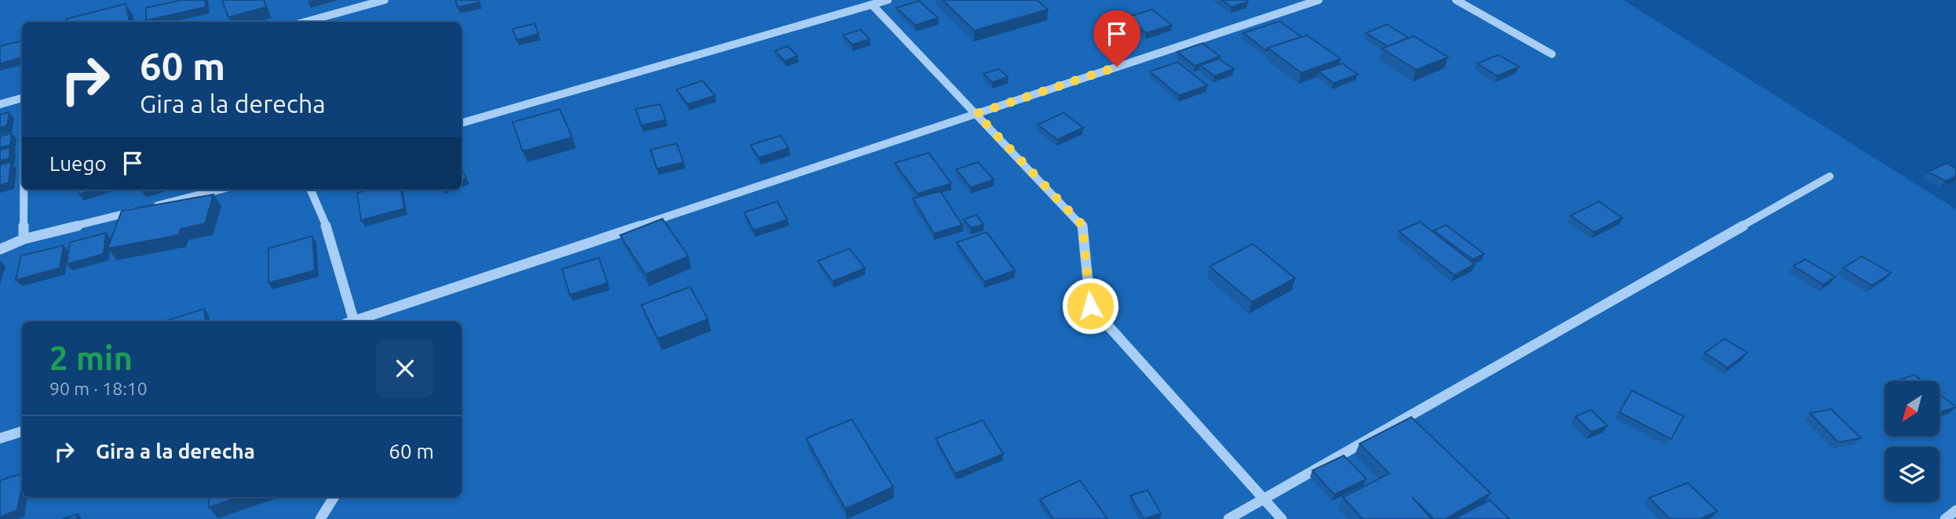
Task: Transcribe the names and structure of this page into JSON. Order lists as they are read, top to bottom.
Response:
{
  "north": "bottom left",
  "page": {
    "turn": ["60 m", "Gira a la derecha"],
    "then": "Luego",
    "heading": ["2 min", "90 m · 18:10"],
    "list": [
      {
        "name": "Gira a la derecha",
        "value": "60 m"
      }
    ]
  }
}
